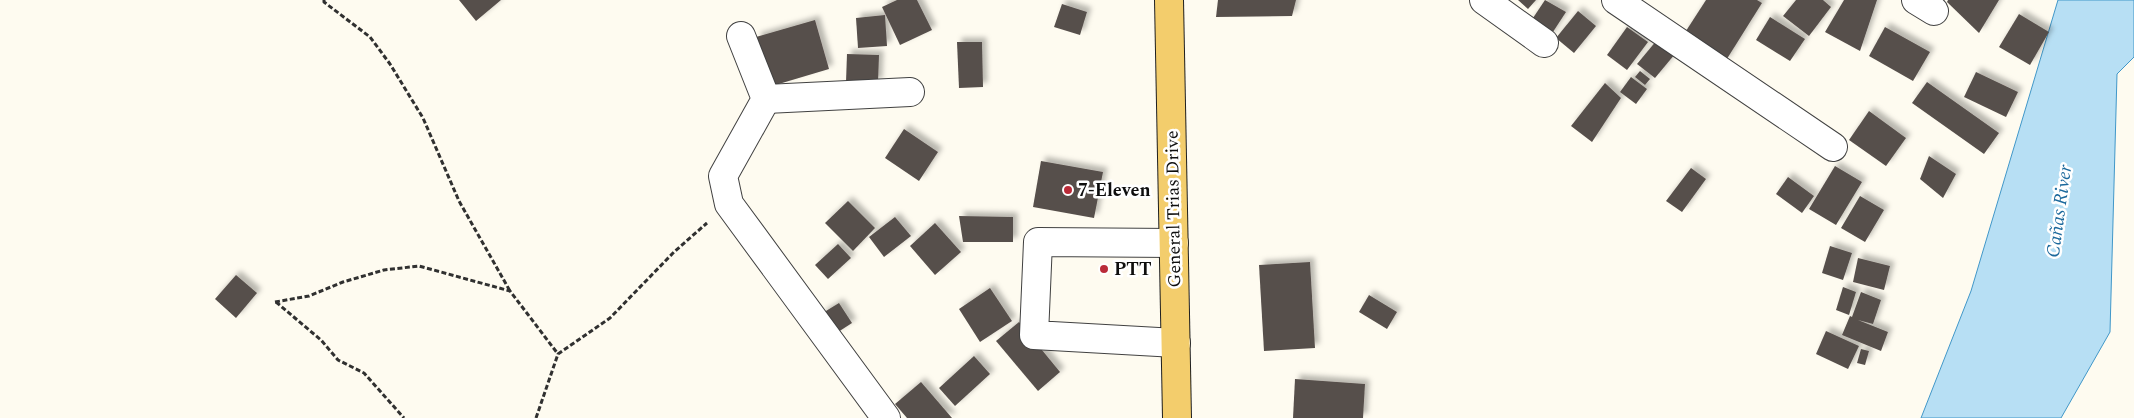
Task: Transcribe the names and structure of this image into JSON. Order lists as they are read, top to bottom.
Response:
{
  "streets": {
    "main road": ["General Trias Drive"]
  },
  "water": ["Cañas River"],
  "places": ["7-Eleven", "PTT"]
}
